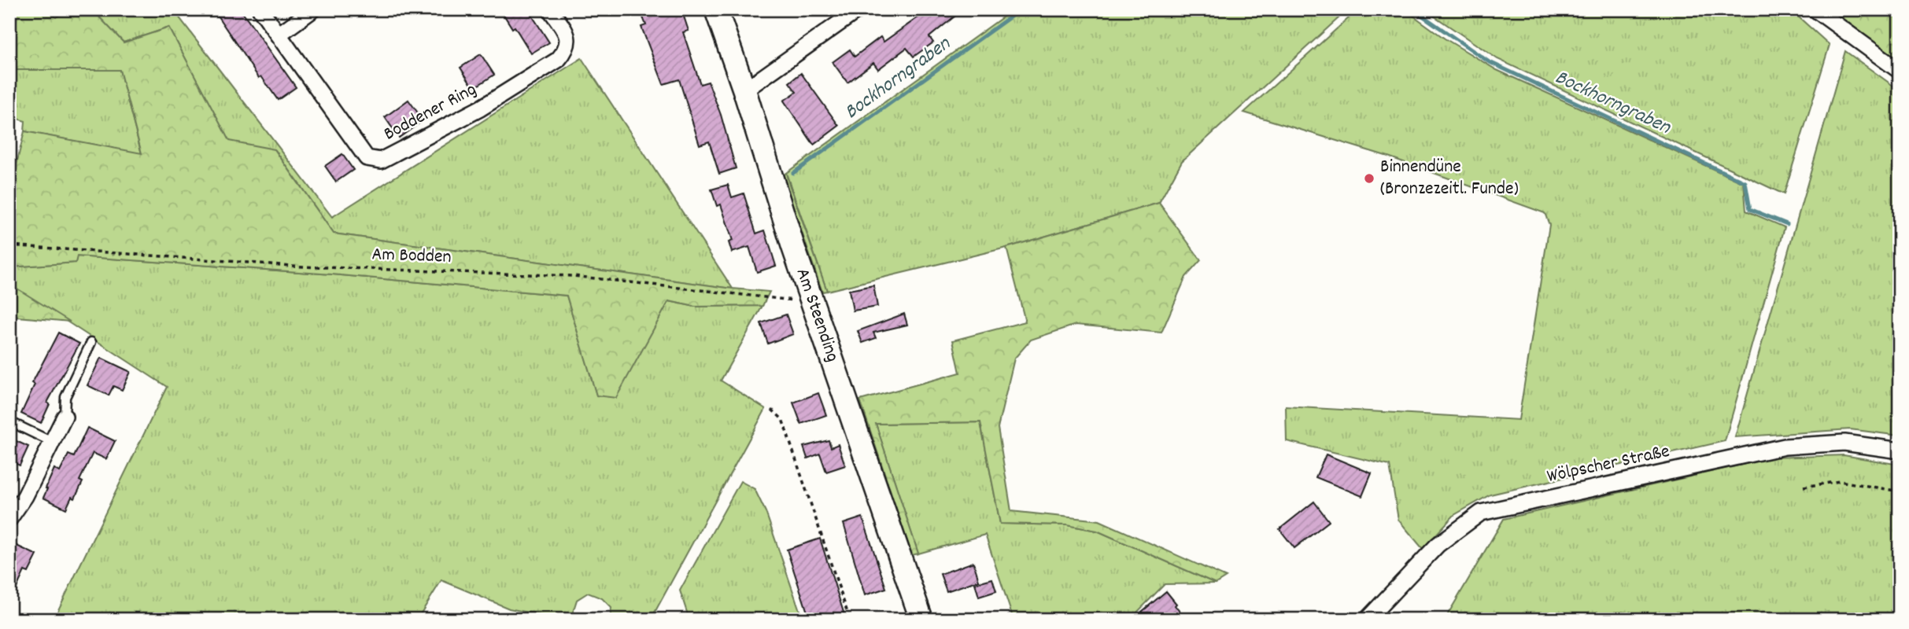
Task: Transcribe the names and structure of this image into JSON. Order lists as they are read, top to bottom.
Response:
{
  "streets": {
    "street": ["Boddener Ring", "Am Steending", "Wölpscher Straße"],
    "path": ["Am Bodden"]
  },
  "crossings": [
    ["Am Bodden", "Am Steending"]
  ],
  "water": ["Bockhorngraben"],
  "places": ["Binnendüne (Bronzezeitl. Funde)"]
}
